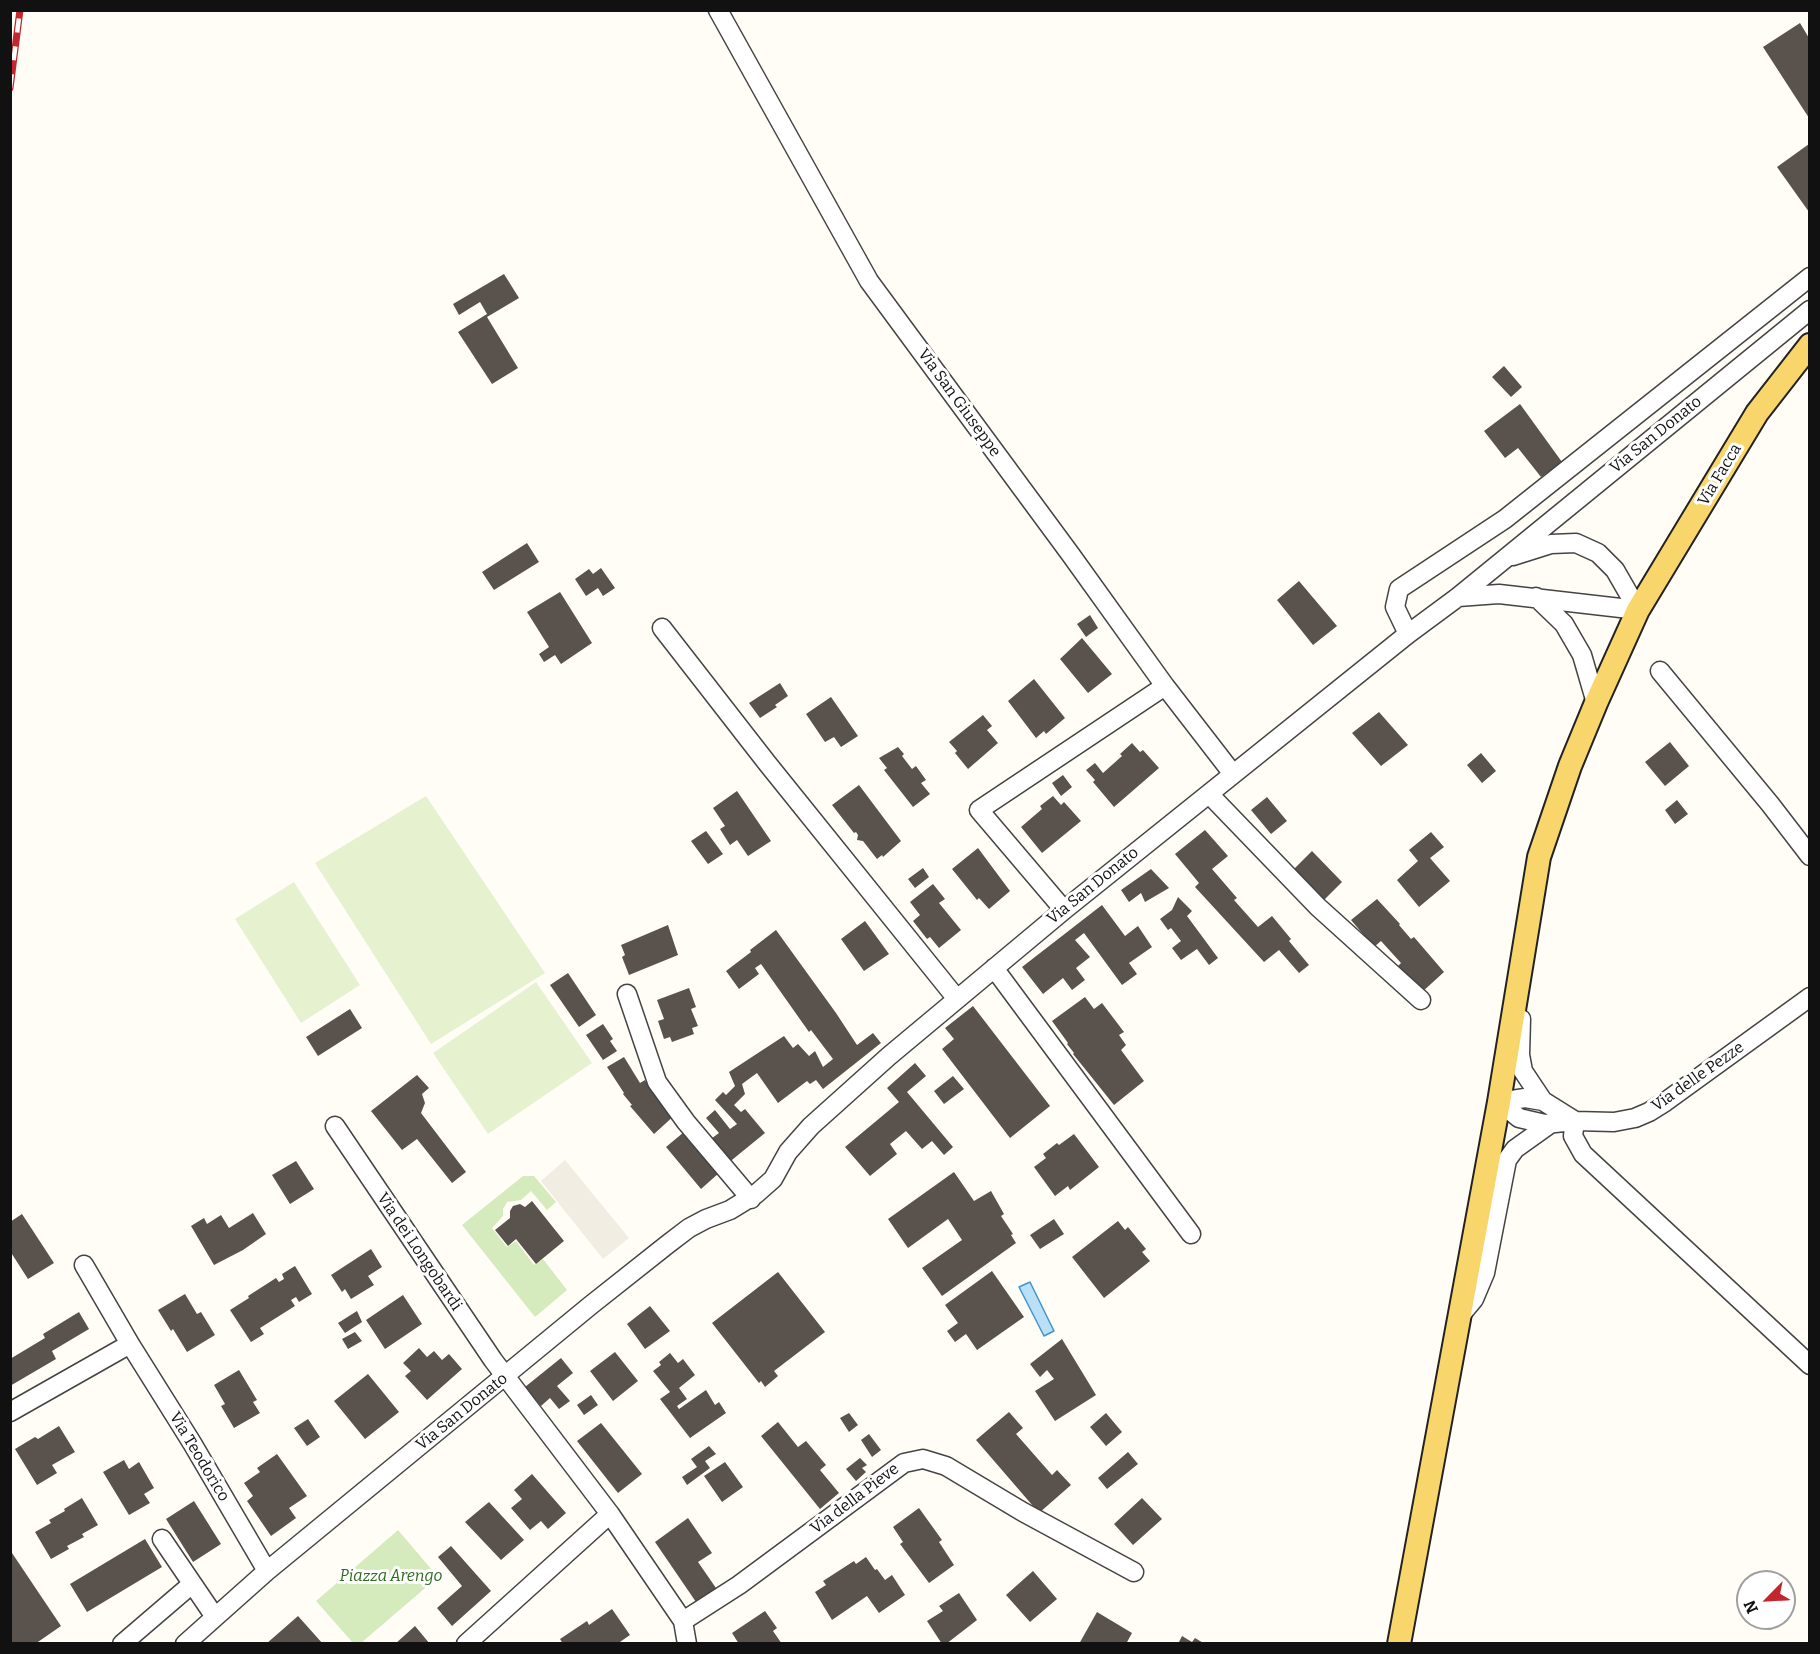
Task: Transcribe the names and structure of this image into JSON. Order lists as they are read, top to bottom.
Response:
{
  "streets": {
    "main road": ["Via Facca"],
    "street": [
      "Via San Giuseppe",
      "Via San Donato",
      "Via delle Pezze",
      "Via dei Longobardi",
      "Via Teodorico",
      "Via della Pieve"
    ]
  },
  "crossings": [
    ["Via San Giuseppe", "Via San Donato"],
    ["Via San Donato", "Via Facca"],
    ["Via San Donato", "Via dei Longobardi"],
    ["Via San Donato", "Via Teodorico"]
  ],
  "parks": ["Piazza Arengo"],
  "north": "bottom left"
}
